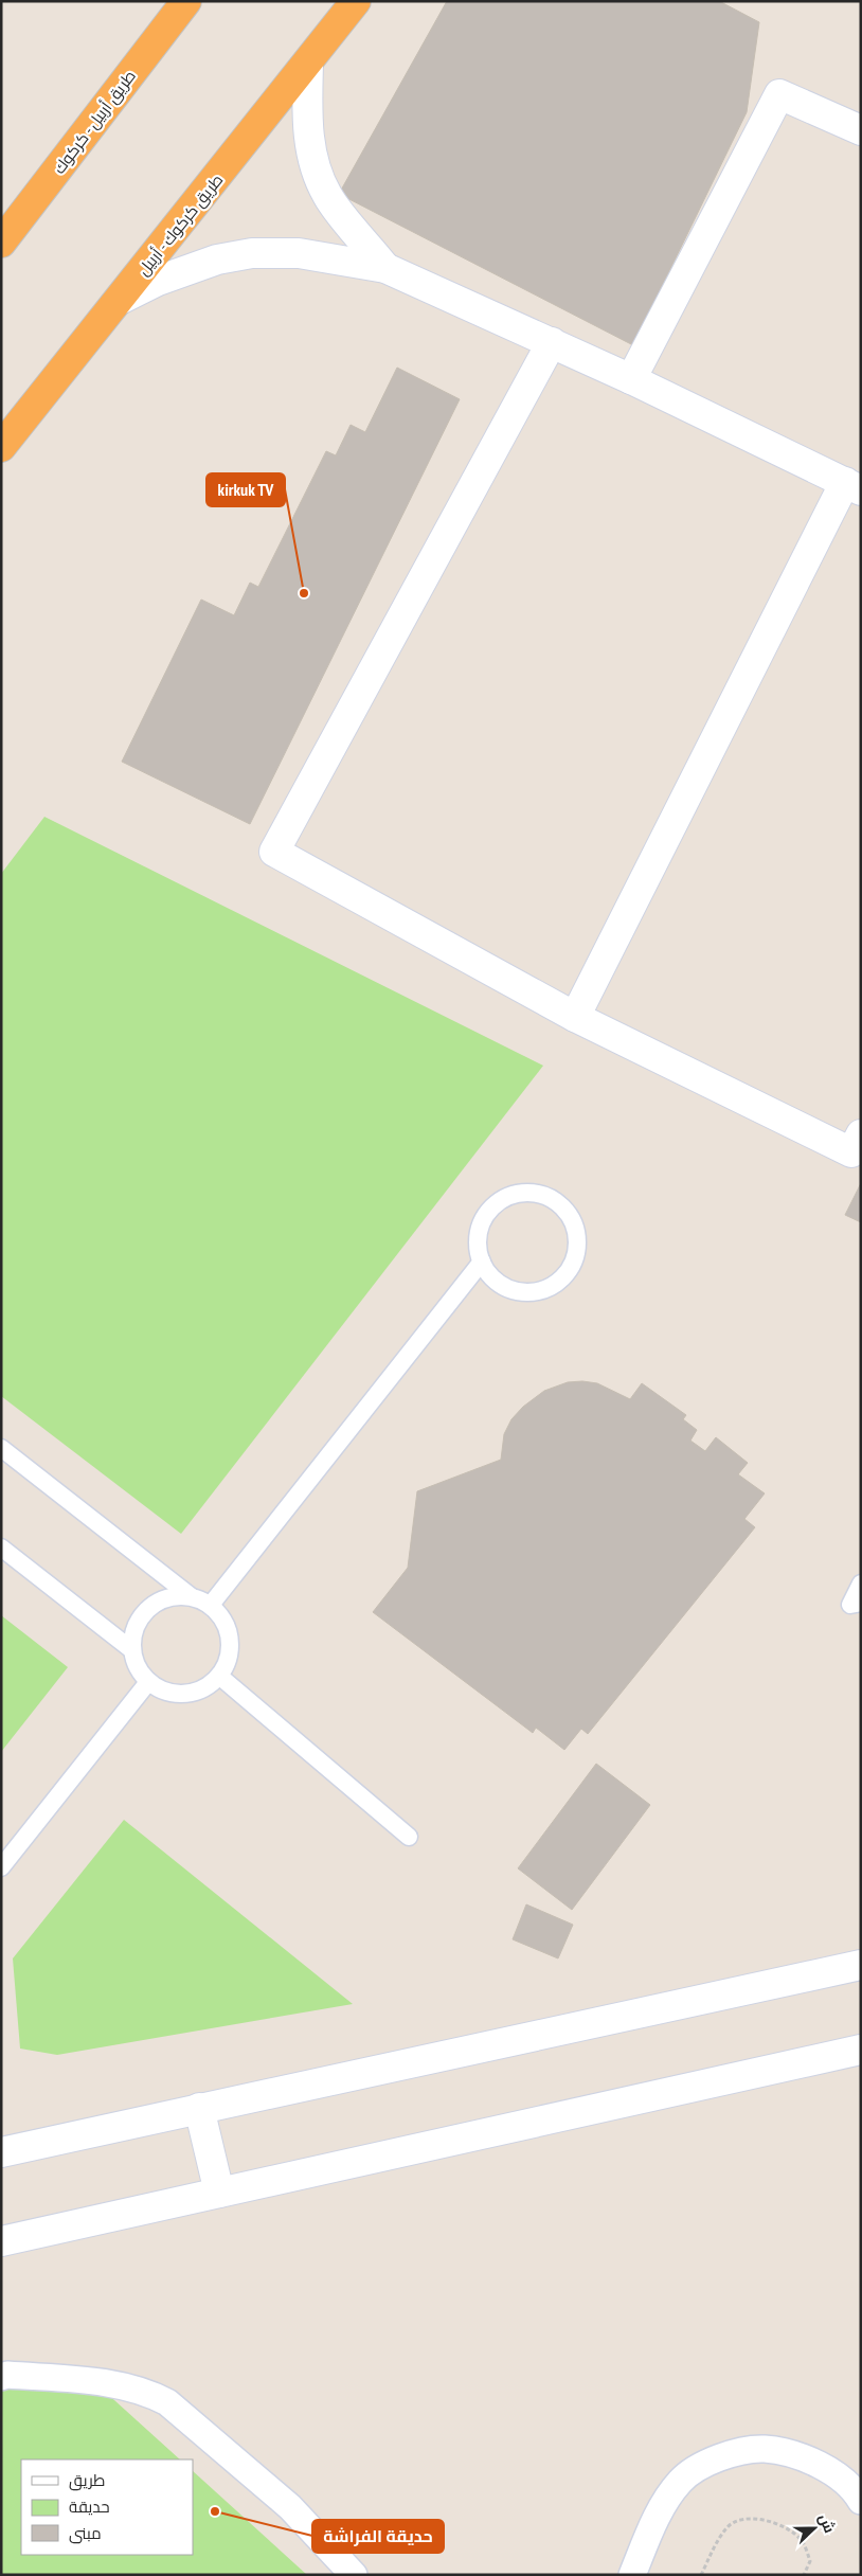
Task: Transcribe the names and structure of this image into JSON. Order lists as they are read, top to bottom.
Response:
{
  "streets": {
    "highway": ["طريق أربيل - كركوك", "طريق كركوك - أربيل"]
  },
  "places": ["kirkuk TV", "حديقة الفراشة"],
  "legend": ["طريق", "حديقة", "مبنى"],
  "north": "right"
}
